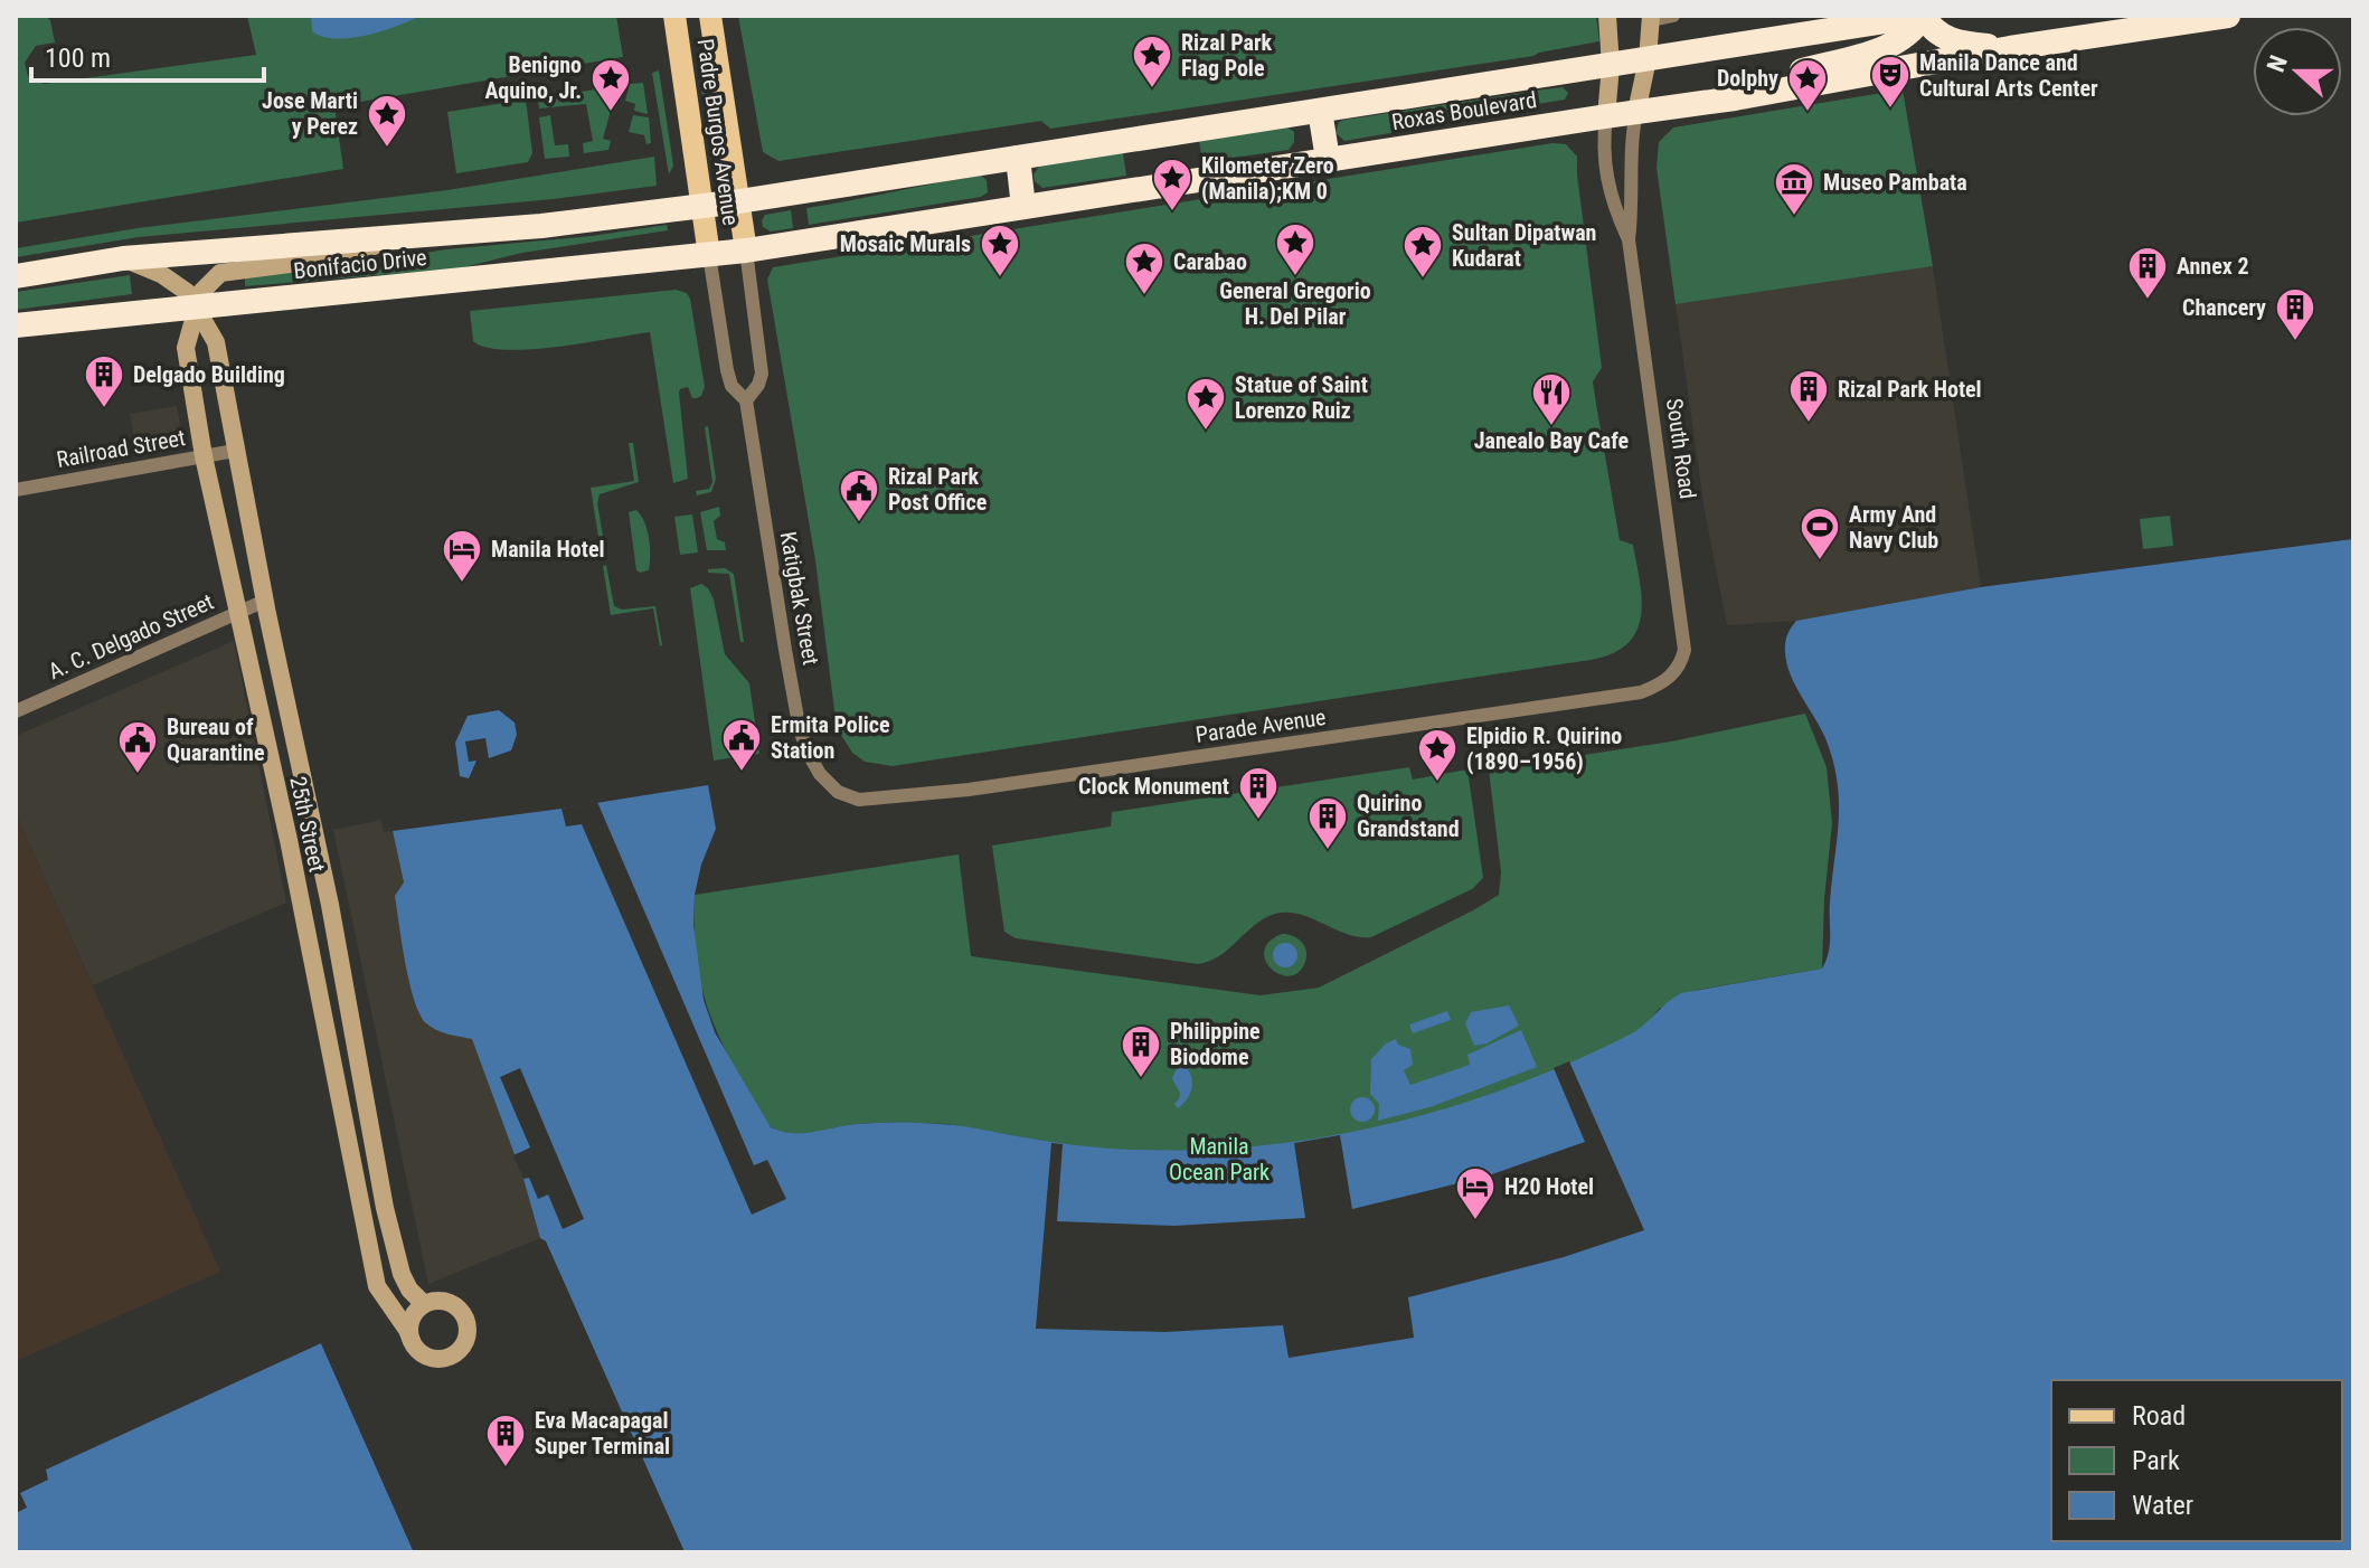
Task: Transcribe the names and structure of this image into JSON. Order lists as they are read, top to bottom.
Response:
{
  "streets": {
    "highway": ["Roxas Boulevard", "Bonifacio Drive"],
    "main road": ["Padre Burgos Avenue"],
    "street": [
      "Railroad Street",
      "South Road",
      "Katigbak Street",
      "A. C. Delgado Street",
      "Parade Avenue",
      "25th Street"
    ]
  },
  "crossings": [
    ["Roxas Boulevard", "Padre Burgos Avenue"],
    ["Roxas Boulevard", "Bonifacio Drive"],
    ["Roxas Boulevard", "South Road"],
    ["Roxas Boulevard", "Katigbak Street"],
    ["Padre Burgos Avenue", "Bonifacio Drive"],
    ["Padre Burgos Avenue", "Katigbak Street"],
    ["Bonifacio Drive", "Katigbak Street"],
    ["Bonifacio Drive", "25th Street"],
    ["Railroad Street", "25th Street"],
    ["South Road", "Parade Avenue"],
    ["Katigbak Street", "Parade Avenue"],
    ["A. C. Delgado Street", "25th Street"]
  ],
  "parks": ["Manila Ocean Park"],
  "places": {
    "place": [
      "Rizal Park Flag Pole",
      "Benigno Aquino, Jr.",
      "Dolphy",
      "Jose Marti y Perez",
      "Kilometer Zero (Manila);KM 0",
      "General Gregorio H. Del Pilar",
      "Mosaic Murals",
      "Sultan Dipatwan Kudarat",
      "Carabao",
      "Statue of Saint Lorenzo Ruiz",
      "Elpidio R. Quirino (1890–1956)"
    ],
    "theatre": ["Manila Dance and Cultural Arts Center"],
    "museum": ["Museo Pambata"],
    "building": [
      "Annex 2",
      "Chancery",
      "Delgado Building",
      "Rizal Park Hotel",
      "Clock Monument",
      "Quirino Grandstand",
      "Philippine Biodome",
      "Eva Macapagal Super Terminal"
    ],
    "restaurant": ["Janealo Bay Cafe"],
    "public building": ["Rizal Park Post Office", "Ermita Police Station", "Bureau of Quarantine"],
    "sports": ["Army And Navy Club"],
    "hotel": ["Manila Hotel", "H20 Hotel"]
  },
  "legend": ["Road", "Park", "Water"],
  "scale_bar": "100 m",
  "north": "left"
}
